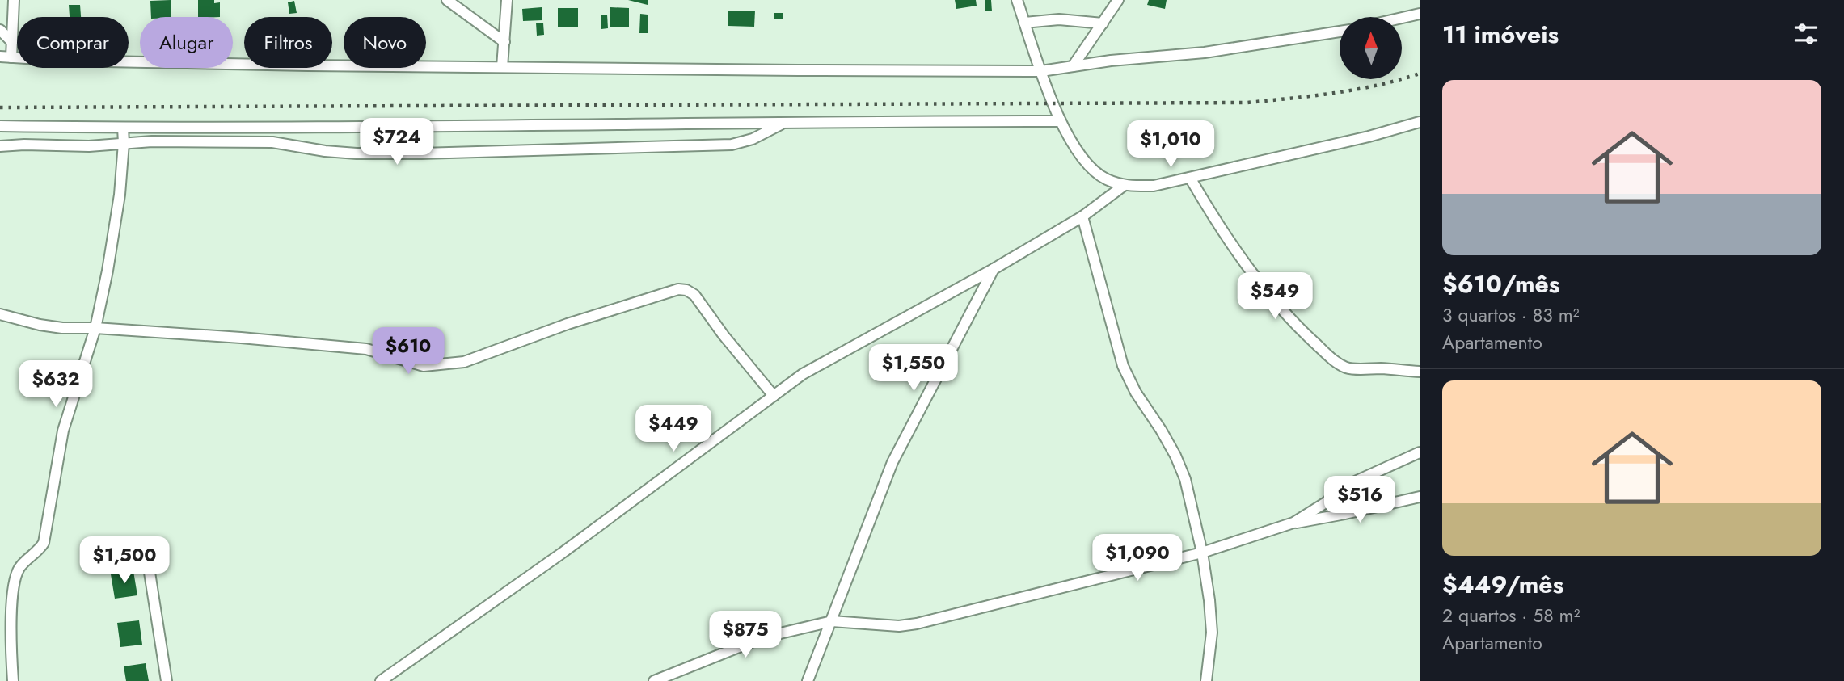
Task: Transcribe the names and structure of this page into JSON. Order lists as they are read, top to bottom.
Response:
{
  "north": "top",
  "page": {
    "heading": "11 imóveis",
    "chip": [
      "Comprar",
      "Alugar",
      "Filtros",
      "Novo"
    ],
    "list": [
      {
        "name": "$610/mês",
        "note": "3 quartos · 83 m² · Apartamento"
      },
      {
        "name": "$449/mês",
        "note": "2 quartos · 58 m² · Apartamento"
      }
    ],
    "price": [
      "$724",
      "$1,010",
      "$549",
      "$610",
      "$1,550",
      "$632",
      "$449",
      "$516",
      "$1,090",
      "$1,500",
      "$875"
    ]
  }
}
